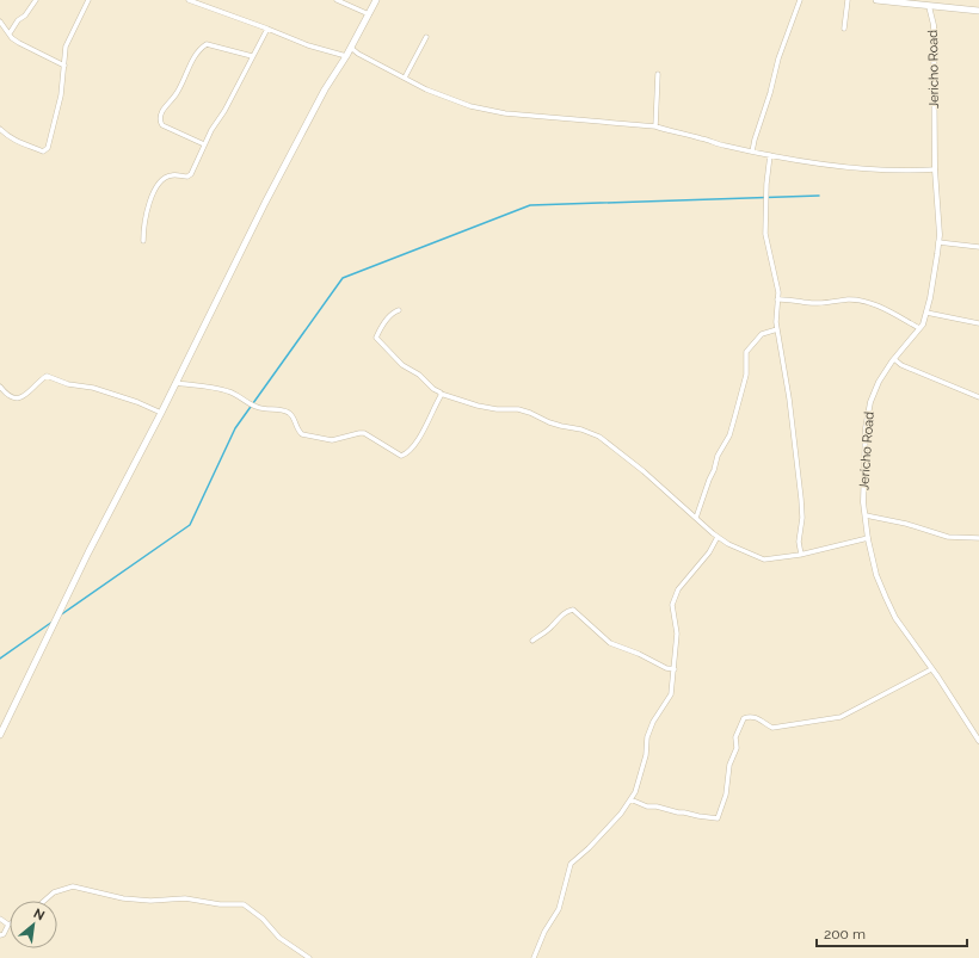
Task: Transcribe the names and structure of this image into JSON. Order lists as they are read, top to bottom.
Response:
{
  "streets": {
    "street": ["Jericho Road"]
  },
  "scale_bar": "200 m",
  "north": "top right"
}
